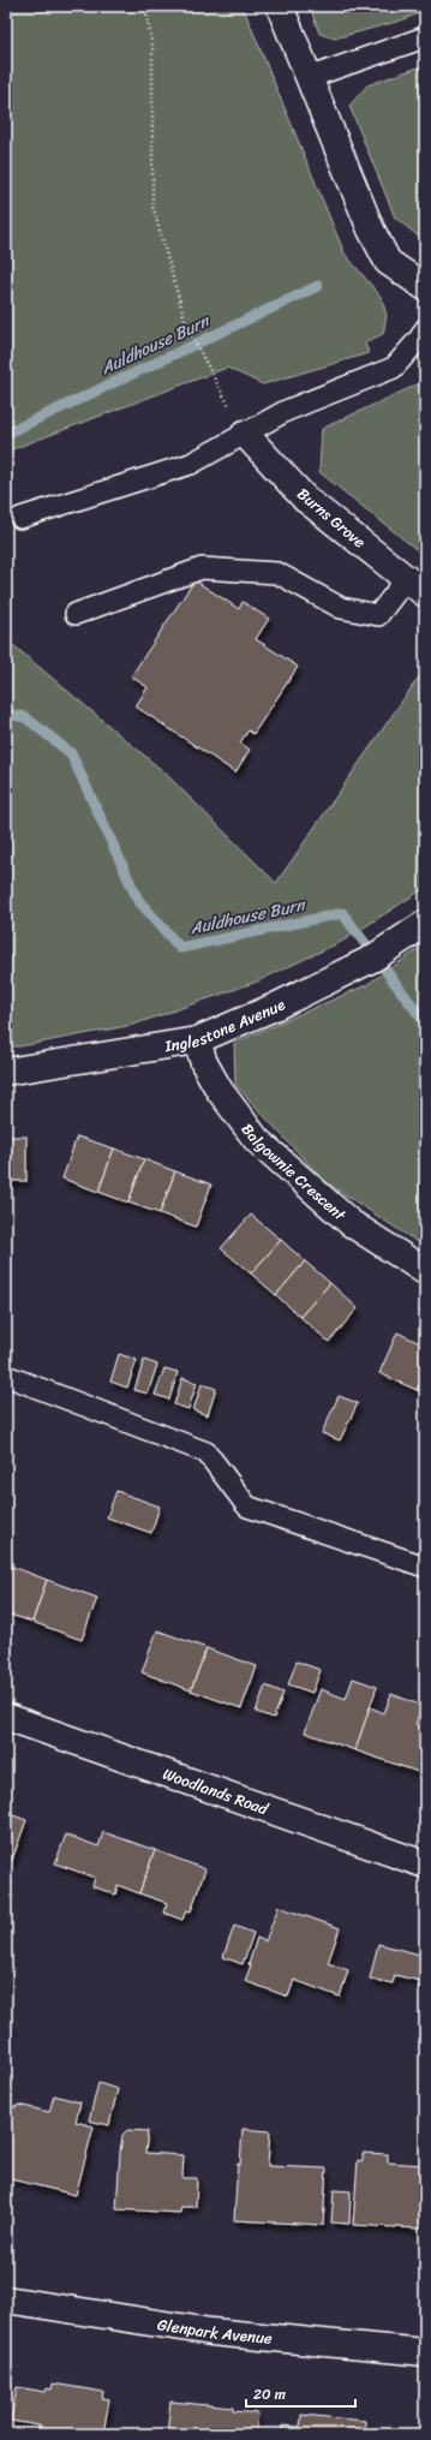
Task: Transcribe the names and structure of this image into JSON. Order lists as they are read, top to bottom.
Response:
{
  "streets": {
    "street": [
      "Burns Grove",
      "Inglestone Avenue",
      "Balgownie Crescent",
      "Woodlands Road",
      "Glenpark Avenue"
    ]
  },
  "crossings": [
    ["Inglestone Avenue", "Balgownie Crescent"]
  ],
  "water": ["Auldhouse Burn"],
  "scale_bar": "20 m"
}
